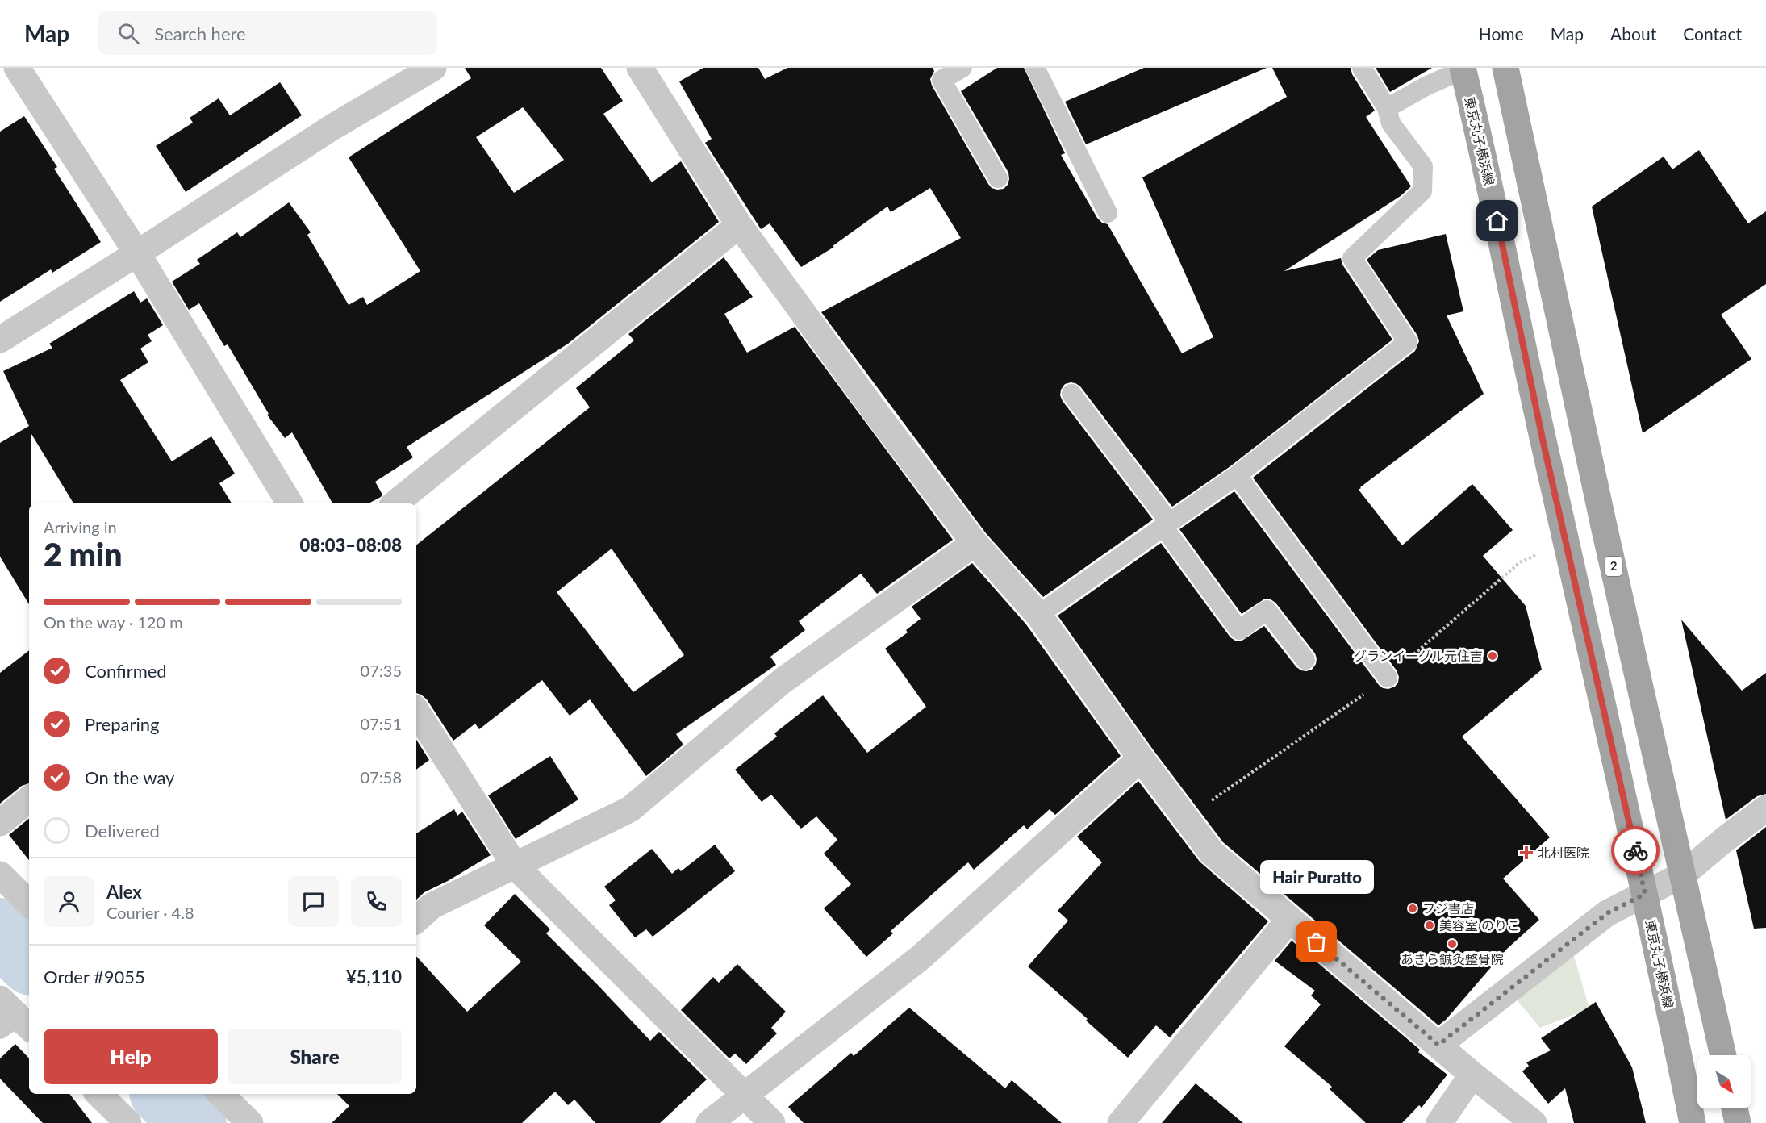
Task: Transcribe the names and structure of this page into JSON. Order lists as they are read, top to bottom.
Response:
{
  "streets": {
    "main road": ["東京丸子横浜線", "2"]
  },
  "places": {
    "other": [
      "グランイーグル元住吉",
      "フジ書店",
      "美容室 のりこ",
      "Hair Puratto",
      "あきら鍼灸整骨院"
    ],
    "health": ["北村医院"]
  },
  "north": "bottom right",
  "page": {
    "header": "Map",
    "search": "Search here",
    "nav": [
      "Home",
      "Map",
      "About",
      "Contact"
    ],
    "heading": ["2 min", "Arriving in", "08:03–08:08"],
    "panel": [
      "Alex",
      "Courier · 4.8",
      "Order #9055",
      "¥5,110"
    ],
    "bar": "On the way · 120 m",
    "list": [
      ["Confirmed", "07:35"],
      ["Preparing", "07:51"],
      ["On the way", "07:58"],
      "Delivered"
    ],
    "bubble": "Hair Puratto",
    "buttons": ["Help", "Share"]
  }
}
